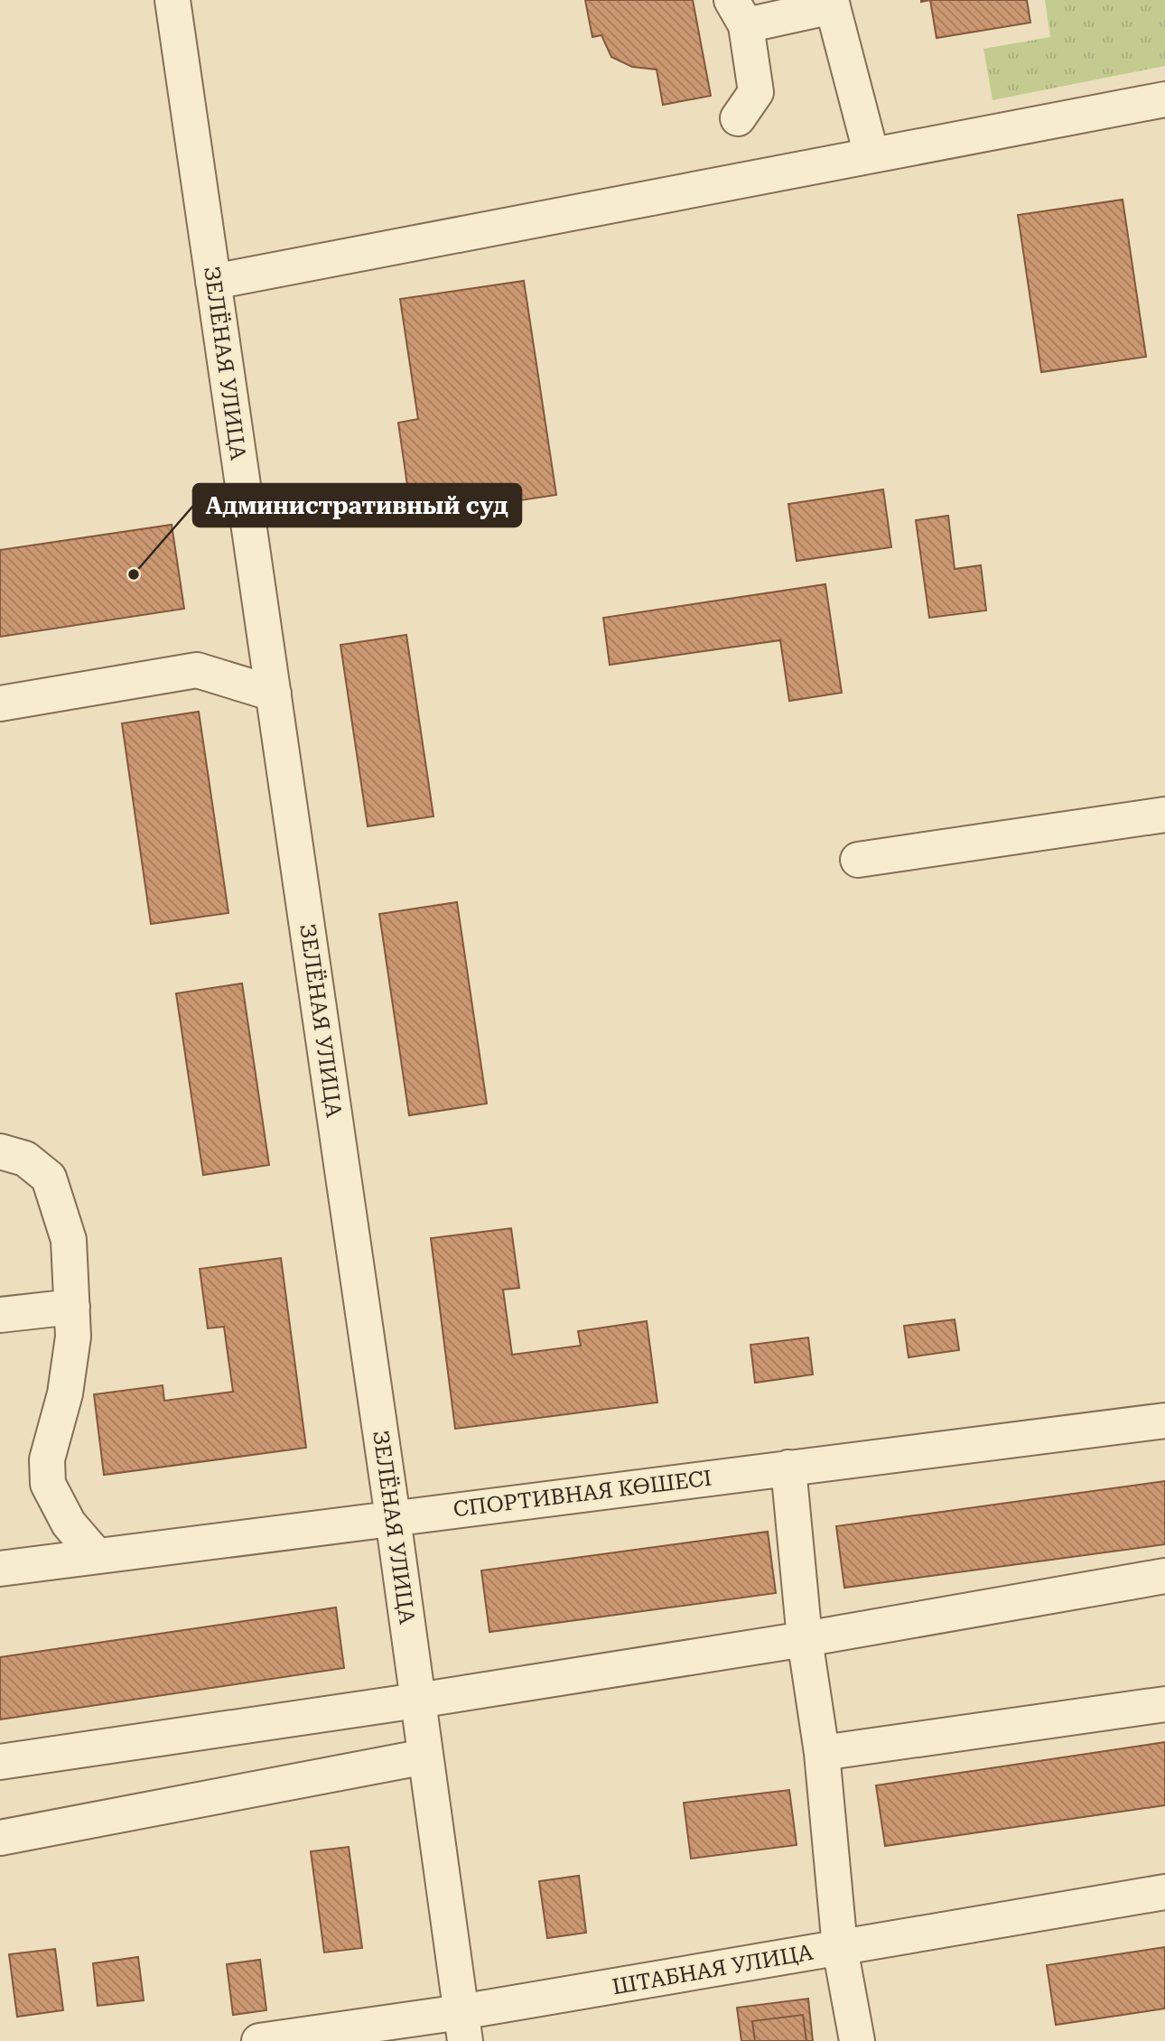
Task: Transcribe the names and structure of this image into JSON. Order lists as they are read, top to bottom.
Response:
{
  "streets": {
    "street": ["ЗЕЛЁНАЯ УЛИЦА", "СПОРТИВНАЯ КӨШЕСІ", "ШТАБНАЯ УЛИЦА"]
  },
  "crossings": [
    ["ЗЕЛЁНАЯ УЛИЦА", "СПОРТИВНАЯ КӨШЕСІ"],
    ["ЗЕЛЁНАЯ УЛИЦА", "ШТАБНАЯ УЛИЦА"]
  ],
  "places": ["Административный суд"]
}
